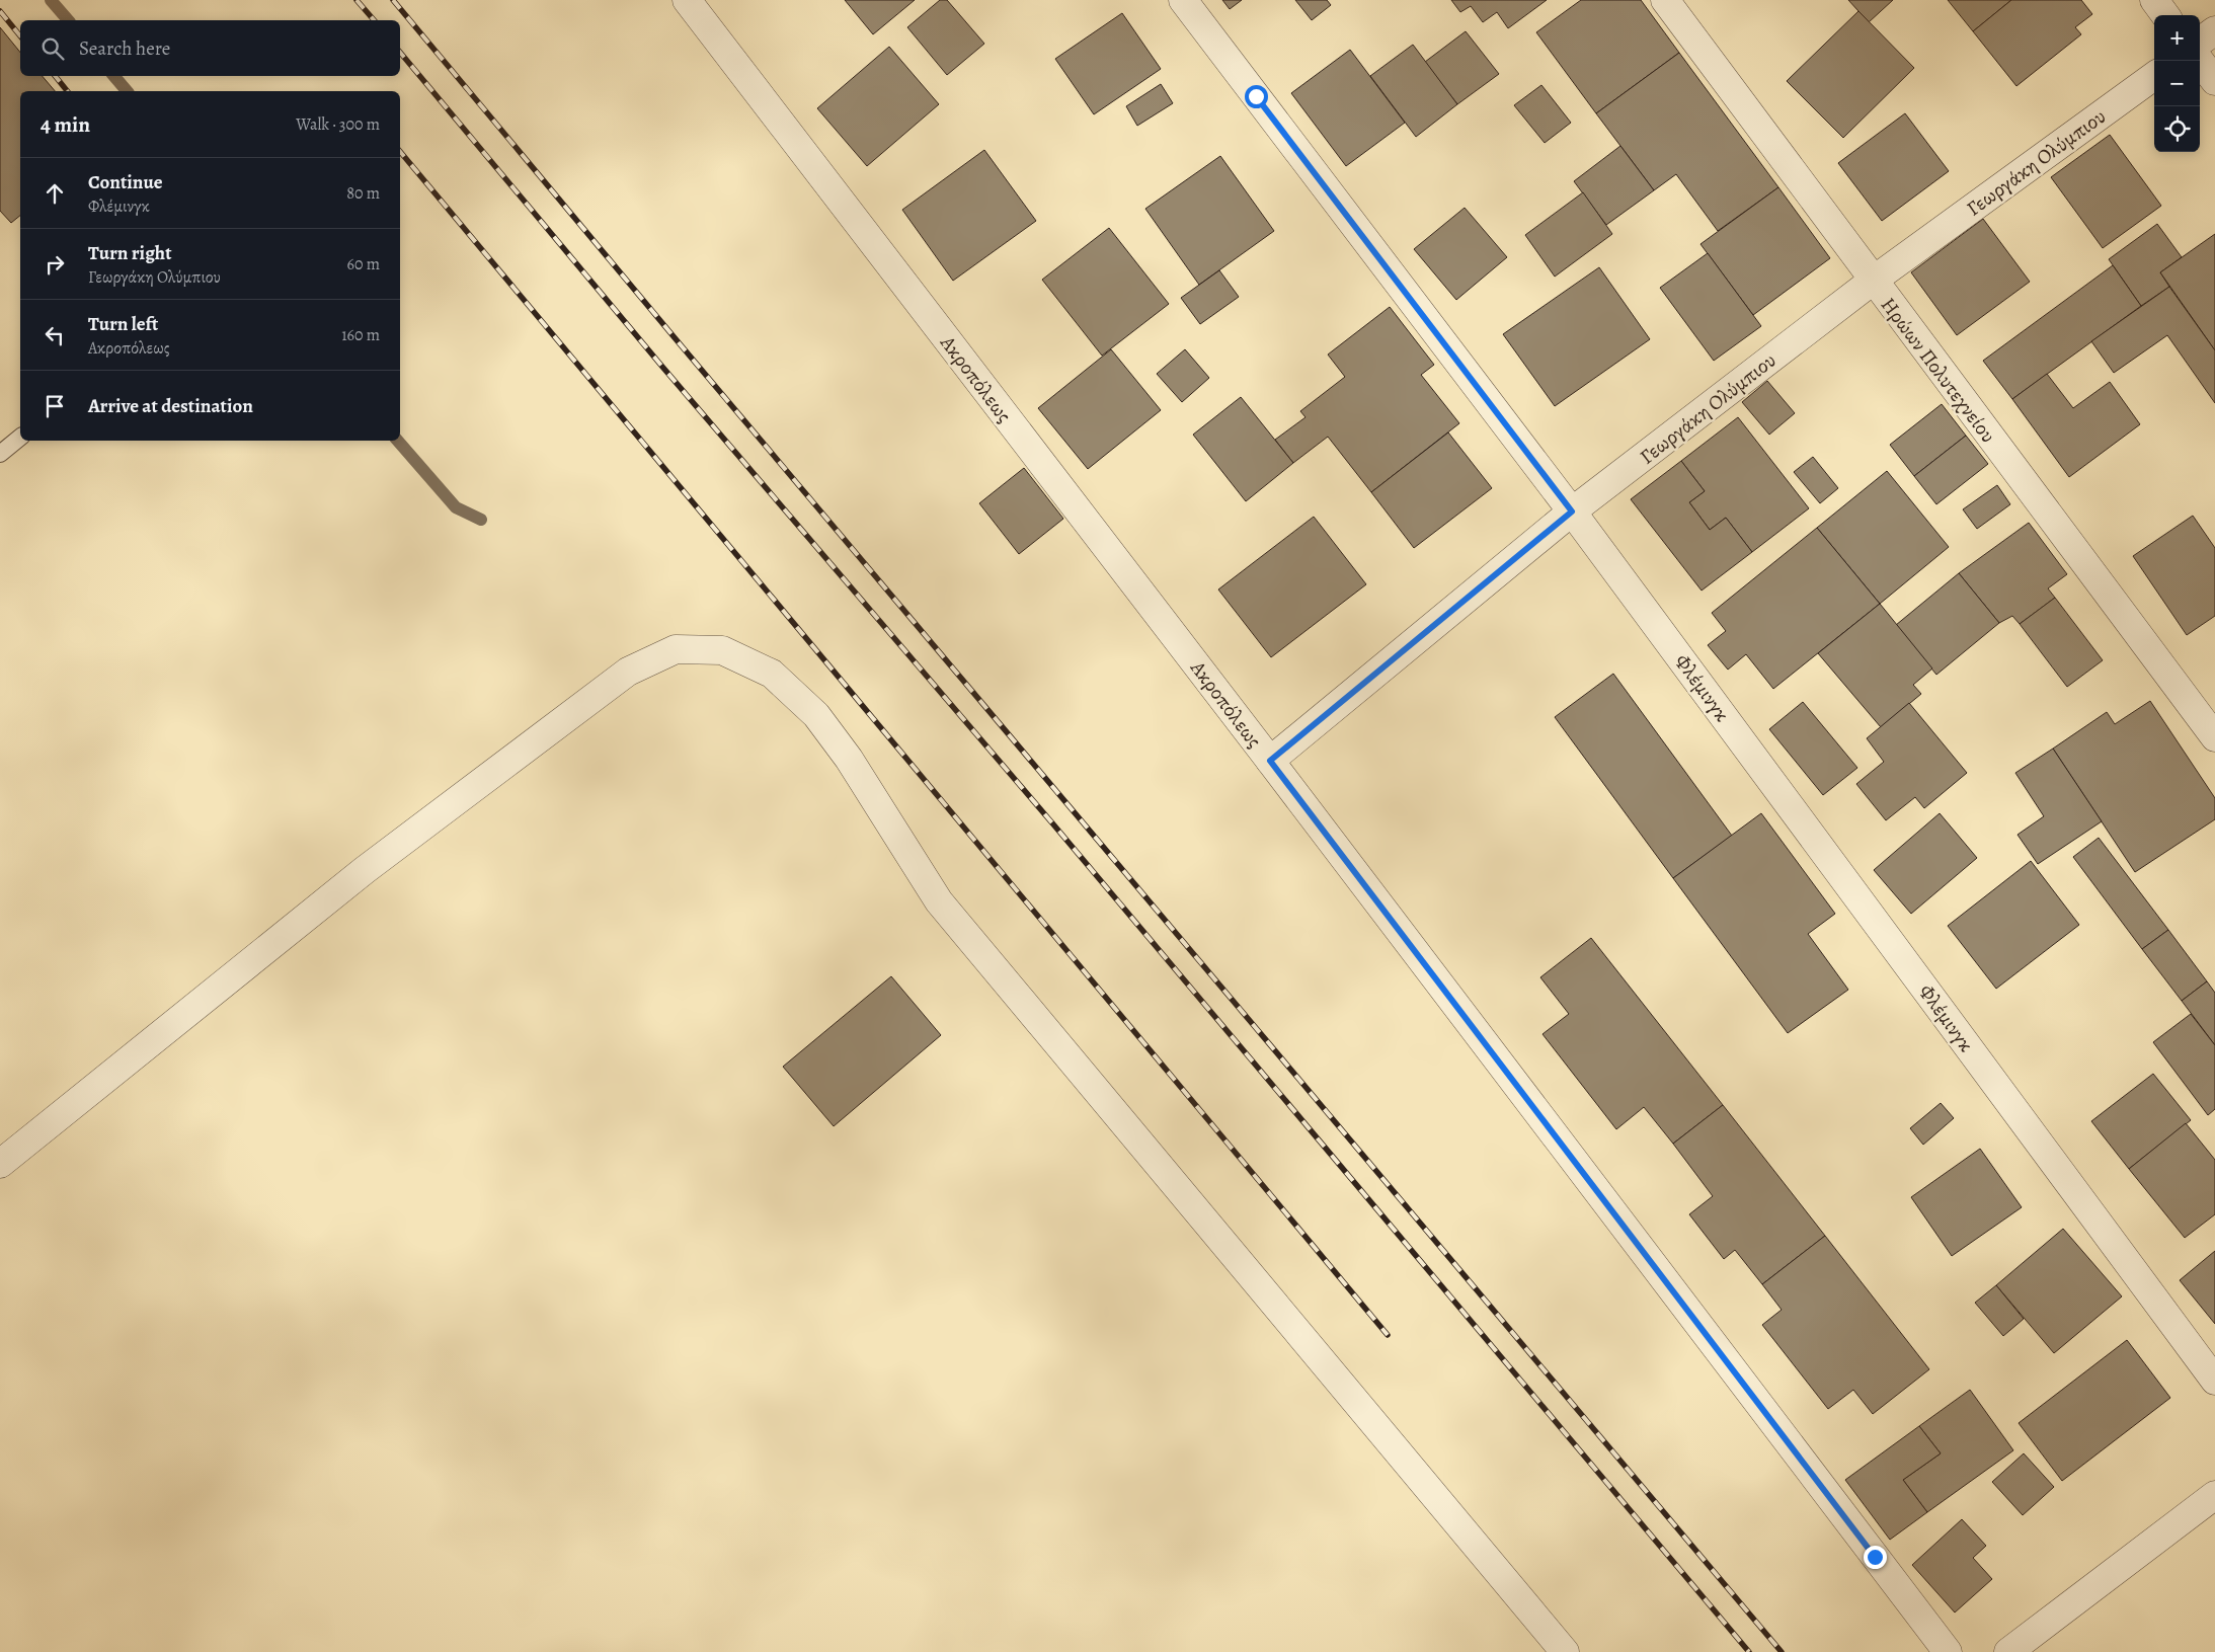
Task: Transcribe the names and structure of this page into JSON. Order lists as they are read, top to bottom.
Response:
{
  "streets": {
    "street": [
      "Γεωργάκη Ολύμπιου",
      "Ηρώων Πολυτεχνείου",
      "Ακροπόλεως",
      "Φλέμινγκ"
    ]
  },
  "crossings": [
    ["Γεωργάκη Ολύμπιου", "Ηρώων Πολυτεχνείου"],
    ["Γεωργάκη Ολύμπιου", "Ακροπόλεως"],
    ["Γεωργάκη Ολύμπιου", "Φλέμινγκ"]
  ],
  "page": {
    "map_buttons": ["+", "−"],
    "search": "Search here",
    "heading": ["4 min", "Walk · 300 m"],
    "list": [
      ["Continue", "Φλέμινγκ", "80 m"],
      ["Turn right", "Γεωργάκη Ολύμπιου", "60 m"],
      ["Turn left", "Ακροπόλεως", "160 m"],
      "Arrive at destination"
    ]
  }
}
